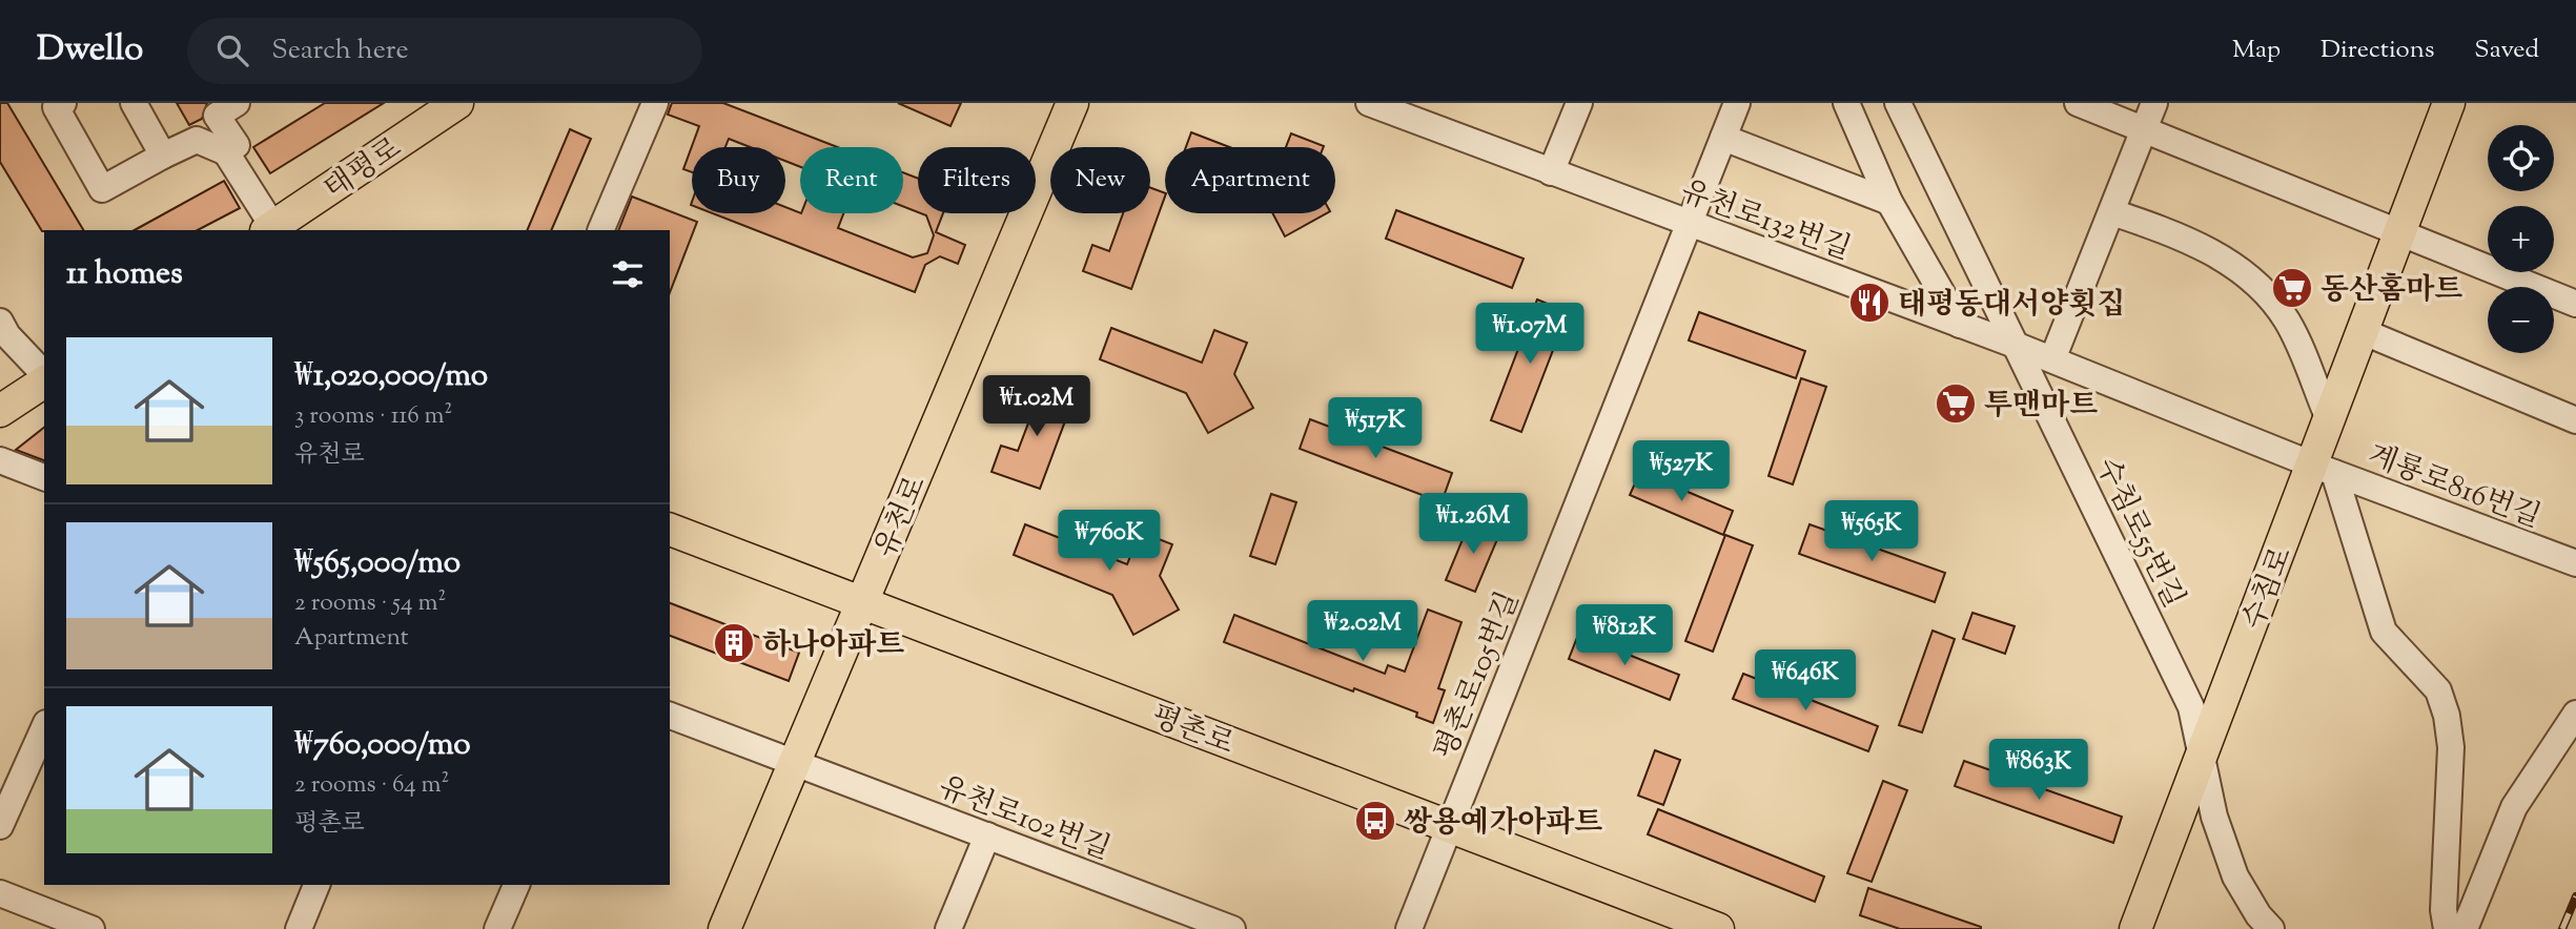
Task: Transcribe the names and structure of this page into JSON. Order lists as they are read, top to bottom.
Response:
{
  "streets": {
    "main road": [
      "태평로",
      "유천로",
      "수침로",
      "평촌로"
    ],
    "street": [
      "유천로132번길",
      "계룡로816번길",
      "수침로55번길",
      "평촌로105번길",
      "유천로102번길"
    ]
  },
  "crossings": [
    ["유천로132번길", "계룡로816번길"],
    ["유천로132번길", "수침로55번길"],
    ["유천로132번길", "수침로"],
    ["유천로132번길", "평촌로105번길"],
    ["계룡로816번길", "수침로"],
    ["유천로", "평촌로"],
    ["유천로", "유천로102번길"],
    ["수침로55번길", "수침로"],
    ["평촌로105번길", "평촌로"]
  ],
  "places": {
    "supermarket": ["동산홈마트", "투맨마트"],
    "restaurant": ["태평동대서양횟집"],
    "building": ["하나아파트"],
    "bus stop": ["쌍용예가아파트"]
  },
  "page": {
    "header": "Dwello",
    "search": "Search here",
    "nav": ["Map", "Directions", "Saved"],
    "map_buttons": ["+", "−"],
    "chip": [
      "Buy",
      "Rent",
      "Filters",
      "New",
      "Apartment"
    ],
    "heading": "11 homes",
    "price": [
      "₩1.07M",
      "₩1.02M",
      "₩517K",
      "₩527K",
      "₩1.26M",
      "₩565K",
      "₩760K",
      "₩2.02M",
      "₩812K",
      "₩646K",
      "₩863K"
    ],
    "list": [
      {
        "name": "₩1,020,000/mo",
        "note": "3 rooms · 116 m² · 유천로"
      },
      {
        "name": "₩565,000/mo",
        "note": "2 rooms · 54 m² · Apartment"
      },
      {
        "name": "₩760,000/mo",
        "note": "2 rooms · 64 m² · 평촌로"
      }
    ]
  }
}
